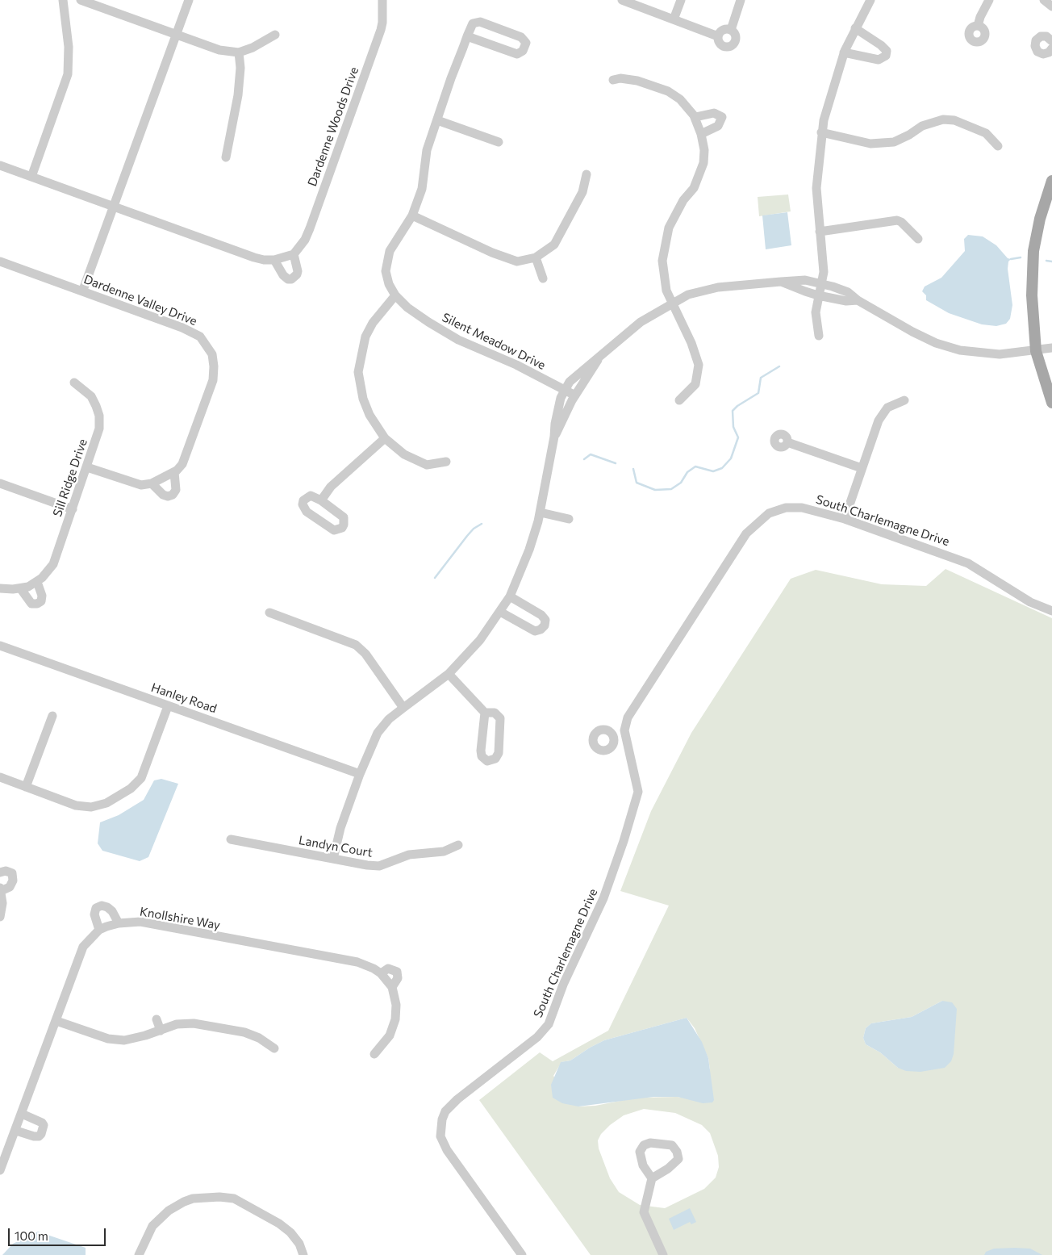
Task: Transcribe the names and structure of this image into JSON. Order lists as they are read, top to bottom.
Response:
{
  "streets": {
    "street": [
      "Dardenne Woods Drive",
      "Dardenne Valley Drive",
      "Silent Meadow Drive",
      "Sill Ridge Drive",
      "South Charlemagne Drive",
      "Hanley Road",
      "Landyn Court",
      "Knollshire Way"
    ]
  },
  "crossings": [
    ["Dardenne Valley Drive", "Sill Ridge Drive"]
  ],
  "scale_bar": "100 m"
}
